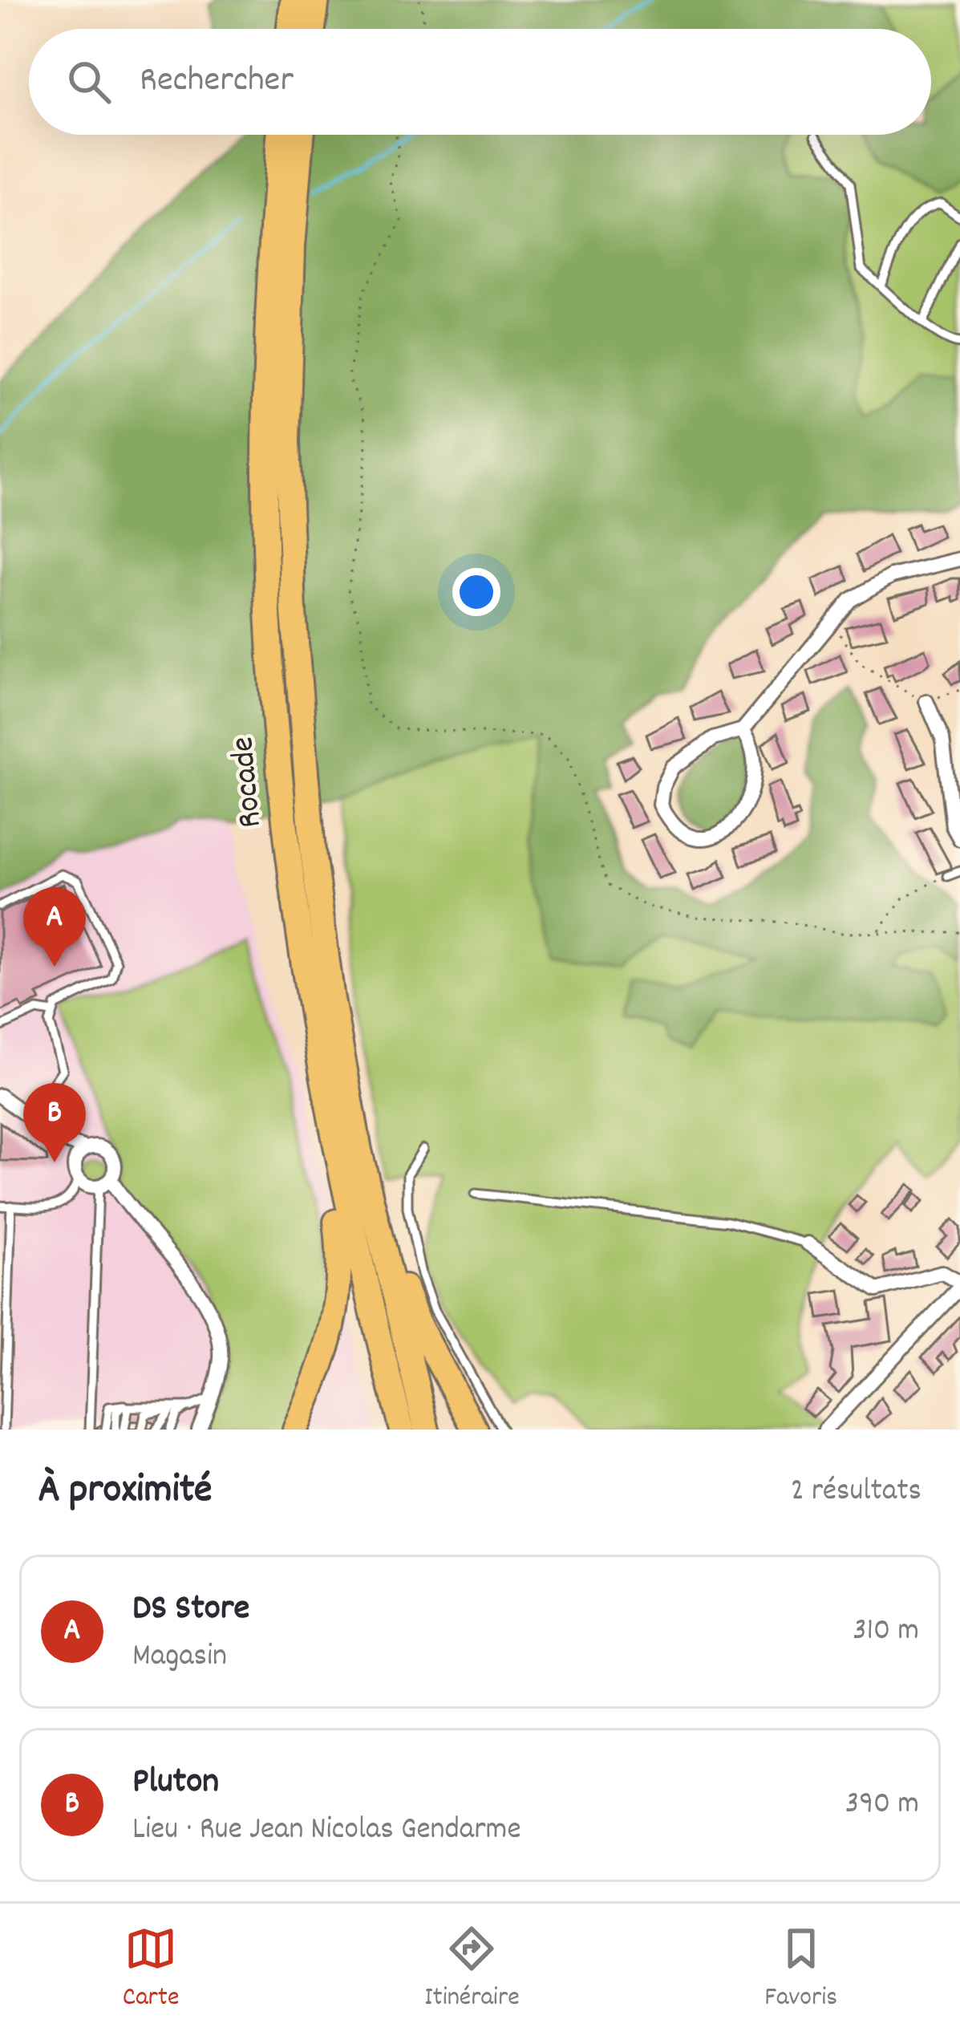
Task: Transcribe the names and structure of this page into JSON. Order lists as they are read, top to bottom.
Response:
{
  "streets": {
    "highway": ["Rocade"]
  },
  "page": {
    "search": "Rechercher",
    "pins": ["A", "B"],
    "heading": ["À proximité", "2 résultats"],
    "list": [
      {
        "mark": "A",
        "name": "DS Store",
        "note": "Magasin",
        "value": "310 m"
      },
      {
        "mark": "B",
        "name": "Pluton",
        "note": "Lieu · Rue Jean Nicolas Gendarme",
        "value": "390 m"
      }
    ],
    "nav": ["Carte", "Itinéraire", "Favoris"]
  }
}
